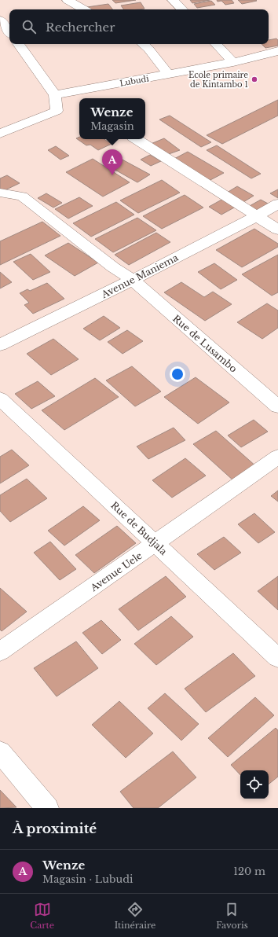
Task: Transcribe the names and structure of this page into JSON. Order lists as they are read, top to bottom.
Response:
{
  "streets": {
    "street": [
      "Lubudi",
      "Avenue Maniema",
      "Rue de Lusambo",
      "Rue de Budjala",
      "Avenue Uele"
    ]
  },
  "crossings": [
    ["Avenue Maniema", "Rue de Lusambo"],
    ["Rue de Budjala", "Avenue Uele"]
  ],
  "places": ["Ecole primaire de Kintambo 1"],
  "page": {
    "search": "Rechercher",
    "popup": ["Wenze", "Magasin"],
    "pins": "A",
    "heading": "À proximité",
    "list": [
      {
        "mark": "A",
        "name": "Wenze",
        "note": "Magasin · Lubudi",
        "value": "120 m"
      }
    ],
    "nav": ["Carte", "Itinéraire", "Favoris"]
  }
}
